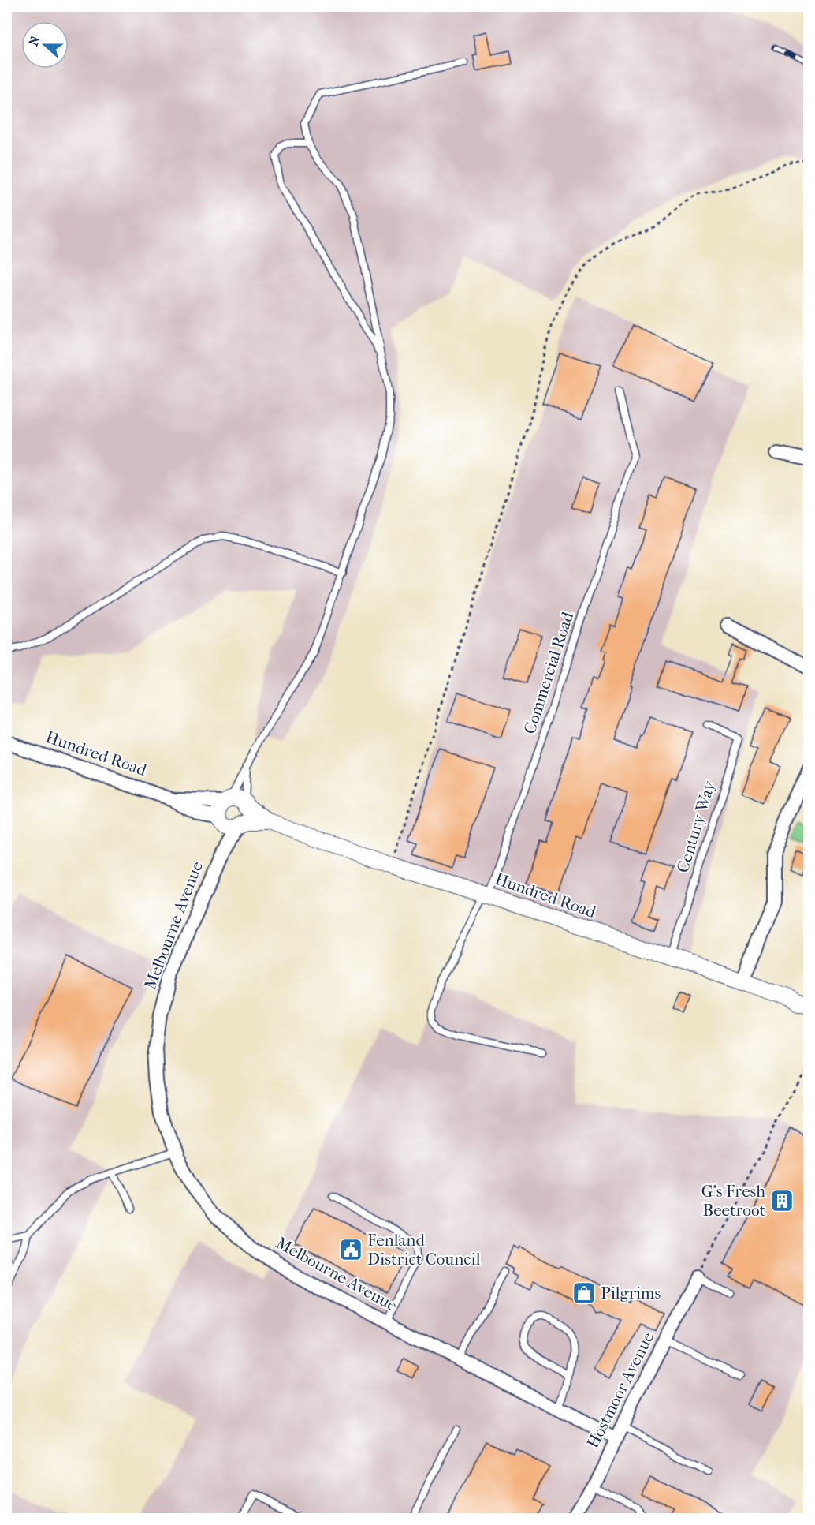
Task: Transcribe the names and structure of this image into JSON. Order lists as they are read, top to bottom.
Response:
{
  "streets": {
    "street": ["Hundred Road", "Melbourne Avenue", "Hostmoor Avenue"],
    "lane": ["Commercial Road", "Century Way"]
  },
  "crossings": [
    ["Commercial Road", "Hundred Road"],
    ["Hundred Road", "Century Way"],
    ["Hundred Road", "Melbourne Avenue"],
    ["Melbourne Avenue", "Hostmoor Avenue"]
  ],
  "places": {
    "building": ["G's Fresh Beetroot"],
    "public building": ["Fenland District Council"],
    "shop": ["Pilgrims"]
  },
  "north": "left"
}
